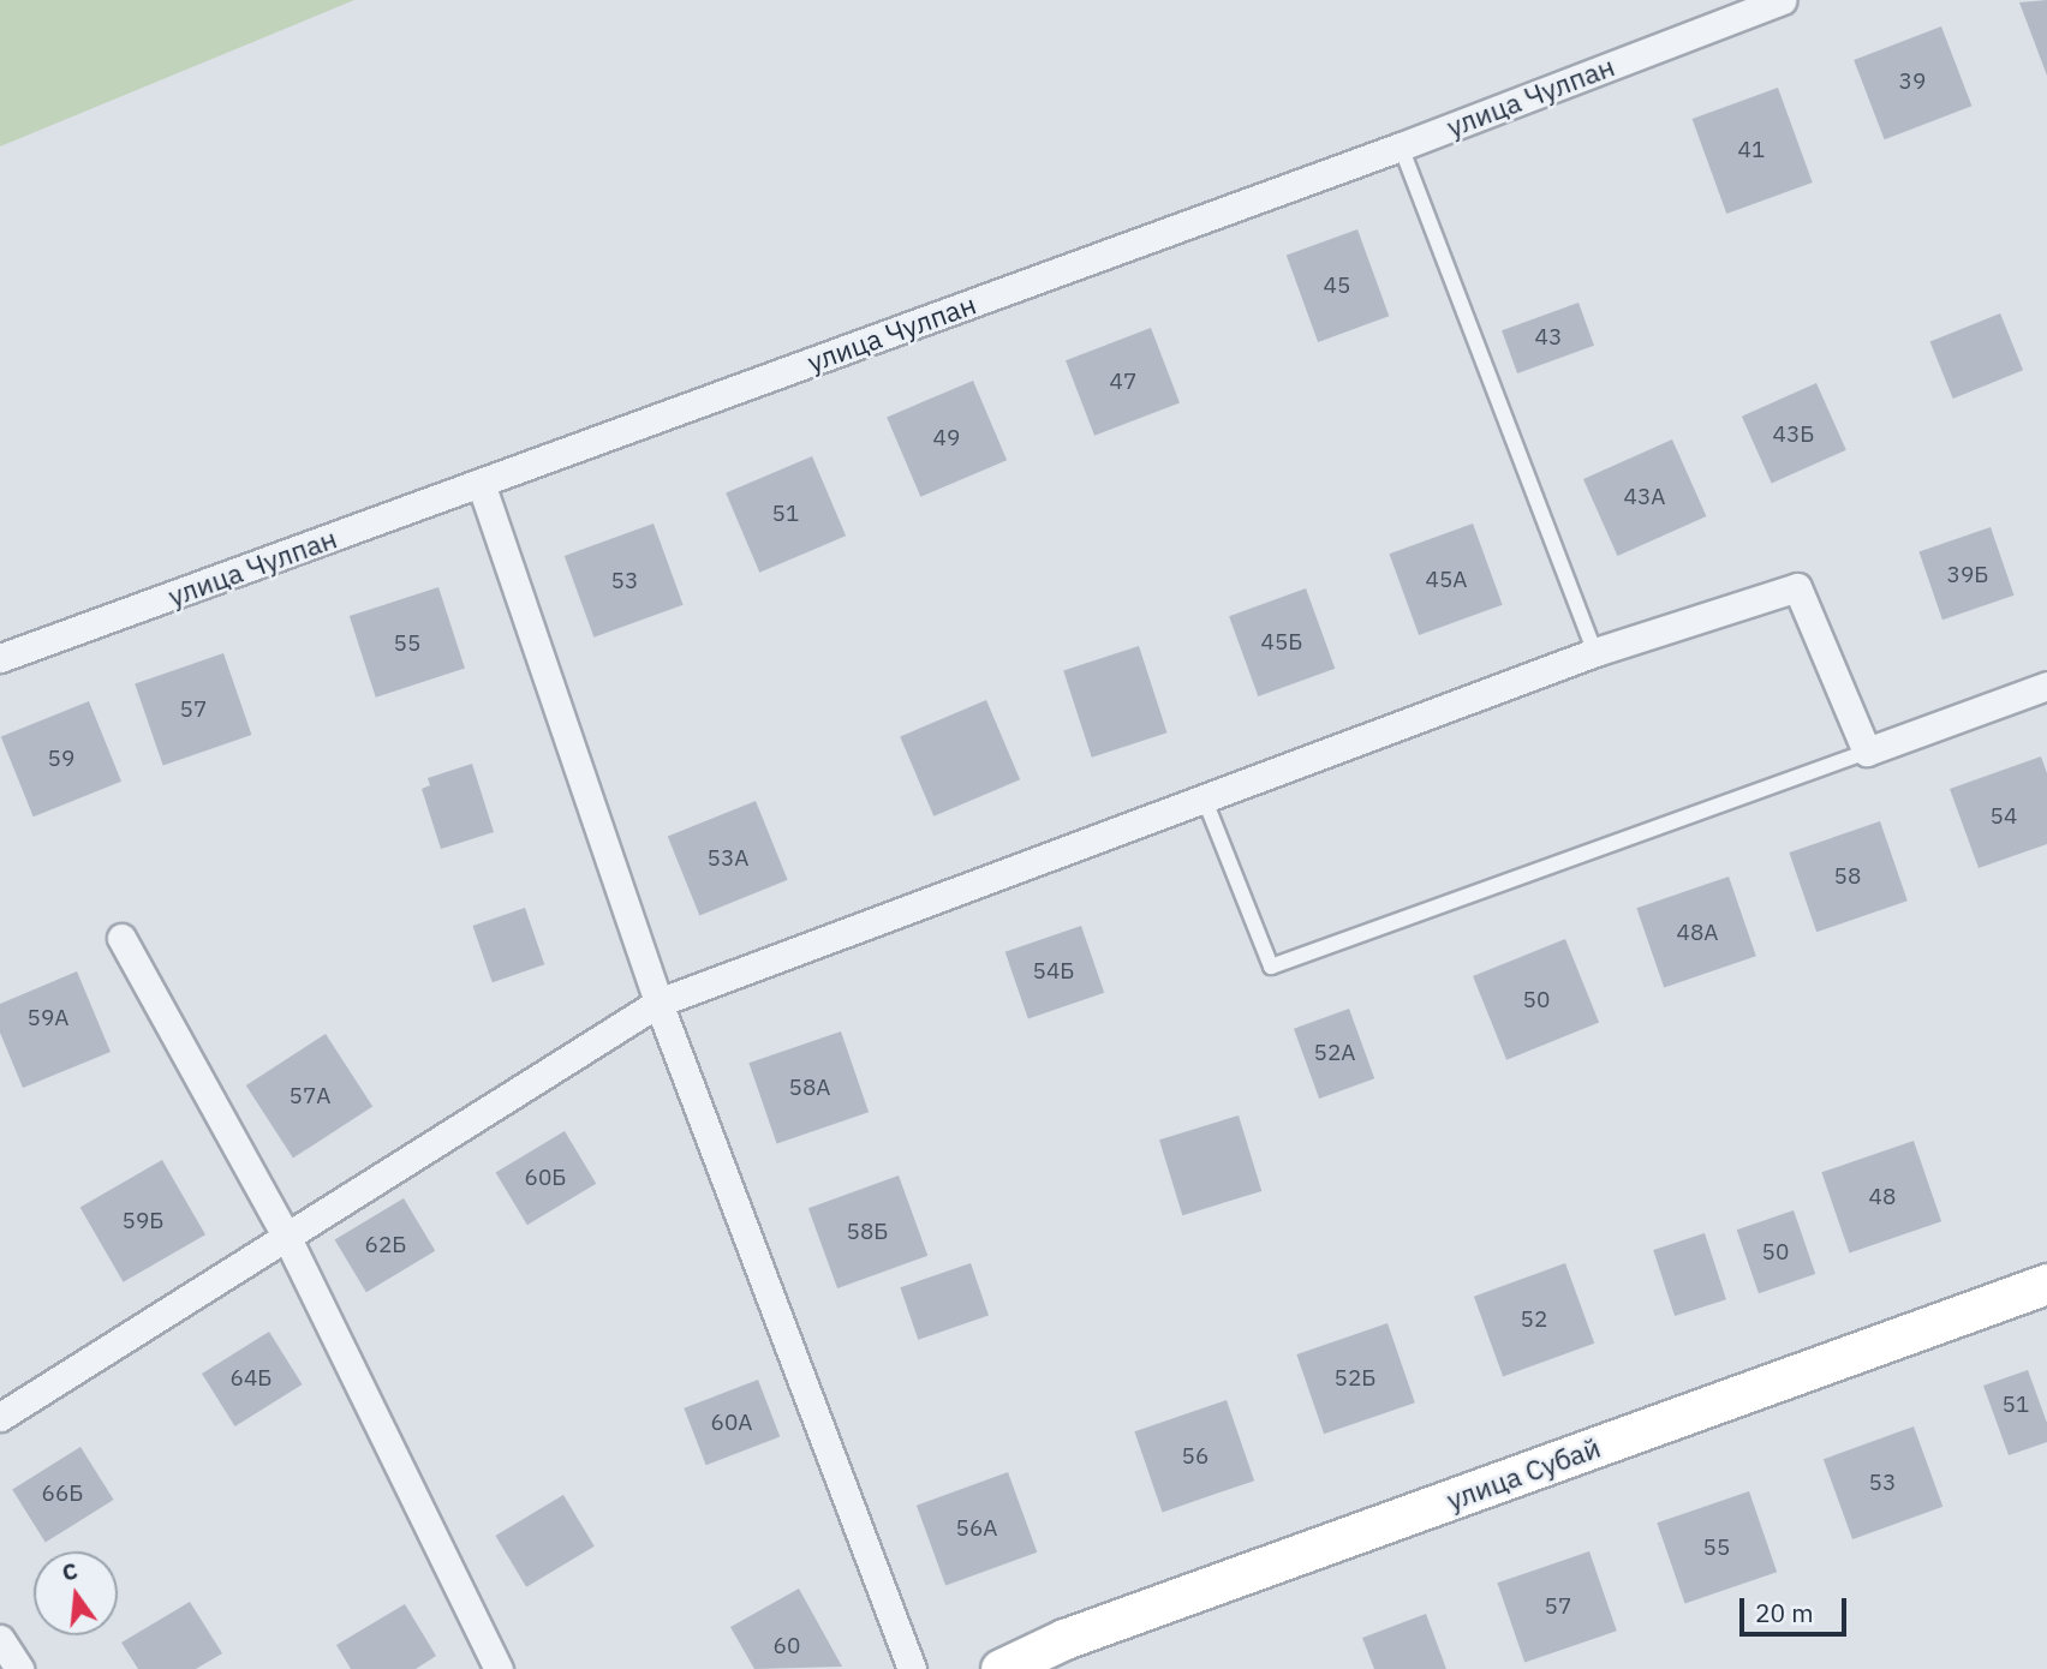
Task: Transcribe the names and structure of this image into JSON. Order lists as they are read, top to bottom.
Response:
{
  "streets": {
    "street": ["улица Чулпан", "улица Субай"]
  },
  "house_numbers": [
    "39",
    "41",
    "45",
    "43",
    "47",
    "43Б",
    "49",
    "43А",
    "51",
    "39Б",
    "45А",
    "53",
    "45Б",
    "55",
    "57",
    "59",
    "54",
    "53А",
    "58",
    "48А",
    "54Б",
    "50",
    "59А",
    "52А",
    "58А",
    "57А",
    "60Б",
    "48",
    "59Б",
    "58Б",
    "62Б",
    "50",
    "52",
    "64Б",
    "52Б",
    "51",
    "60А",
    "56",
    "53",
    "66Б",
    "56А",
    "55",
    "57",
    "60"
  ],
  "scale_bar": "20 m",
  "north": "top"
}
